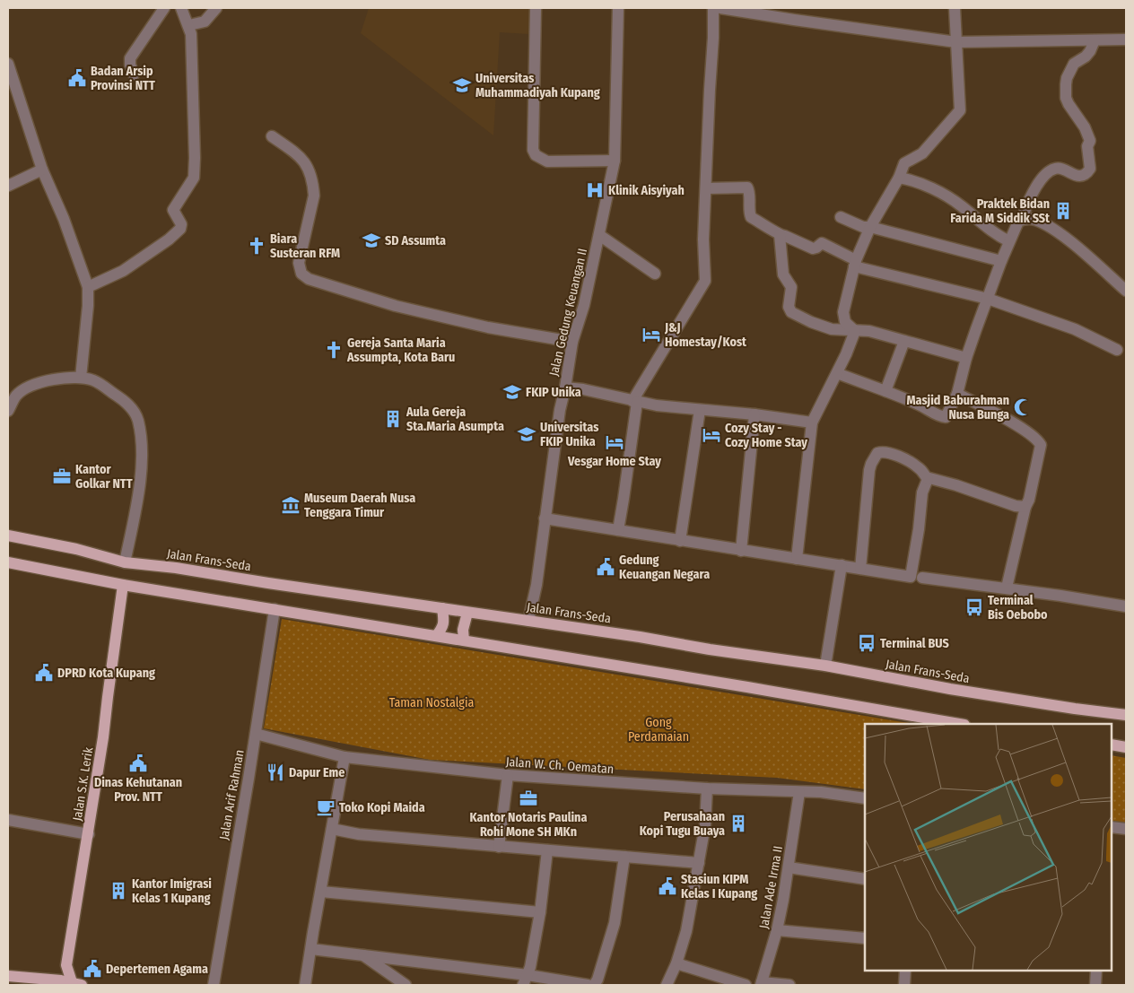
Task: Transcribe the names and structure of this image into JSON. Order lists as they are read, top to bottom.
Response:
{
  "streets": {
    "main road": ["Jalan Frans-Seda", "Jalan S.K. Lerik"],
    "street": [
      "Jalan Gedung Keuangan II",
      "Jalan W. Ch. Oematan",
      "Jalan Arif Rahman",
      "Jalan Ade Irma II"
    ]
  },
  "crossings": [
    ["Jalan Gedung Keuangan II", "Jalan Frans-Seda"],
    ["Jalan W. Ch. Oematan", "Jalan Arif Rahman"],
    ["Jalan W. Ch. Oematan", "Jalan Ade Irma II"]
  ],
  "parks": ["Taman Nostalgia", "Gong Perdamaian"],
  "places": {
    "public building": [
      "Badan Arsip Provinsi NTT",
      "Gedung Keuangan Negara",
      "DPRD Kota Kupang",
      "Dinas Kehutanan Prov. NTT",
      "Stasiun KIPM Kelas I Kupang",
      "Depertemen Agama"
    ],
    "school or university": [
      "Universitas Muhammadiyah Kupang",
      "SD Assumta",
      "FKIP Unika",
      "Universitas FKIP Unika"
    ],
    "hospital": ["Klinik Aisyiyah"],
    "building": [
      "Praktek Bidan Farida M Siddik SSt",
      "Aula Gereja Sta.Maria Asumpta",
      "Perusahaan Kopi Tugu Buaya",
      "Kantor Imigrasi Kelas 1 Kupang"
    ],
    "church": ["Biara Susteran RFM", "Gereja Santa Maria Assumpta, Kota Baru"],
    "hotel": ["J&J Homestay/Kost", "Cozy Stay - Cozy Home Stay", "Vesgar Home Stay"],
    "mosque": ["Masjid Baburahman Nusa Bunga"],
    "office": ["Kantor Golkar NTT", "Kantor Notaris Paulina Rohi Mone SH MKn"],
    "museum": ["Museum Daerah Nusa Tenggara Timur"],
    "bus stop": ["Terminal Bis Oebobo", "Terminal BUS"],
    "restaurant": ["Dapur Eme"],
    "cafe": ["Toko Kopi Maida"]
  }
}
